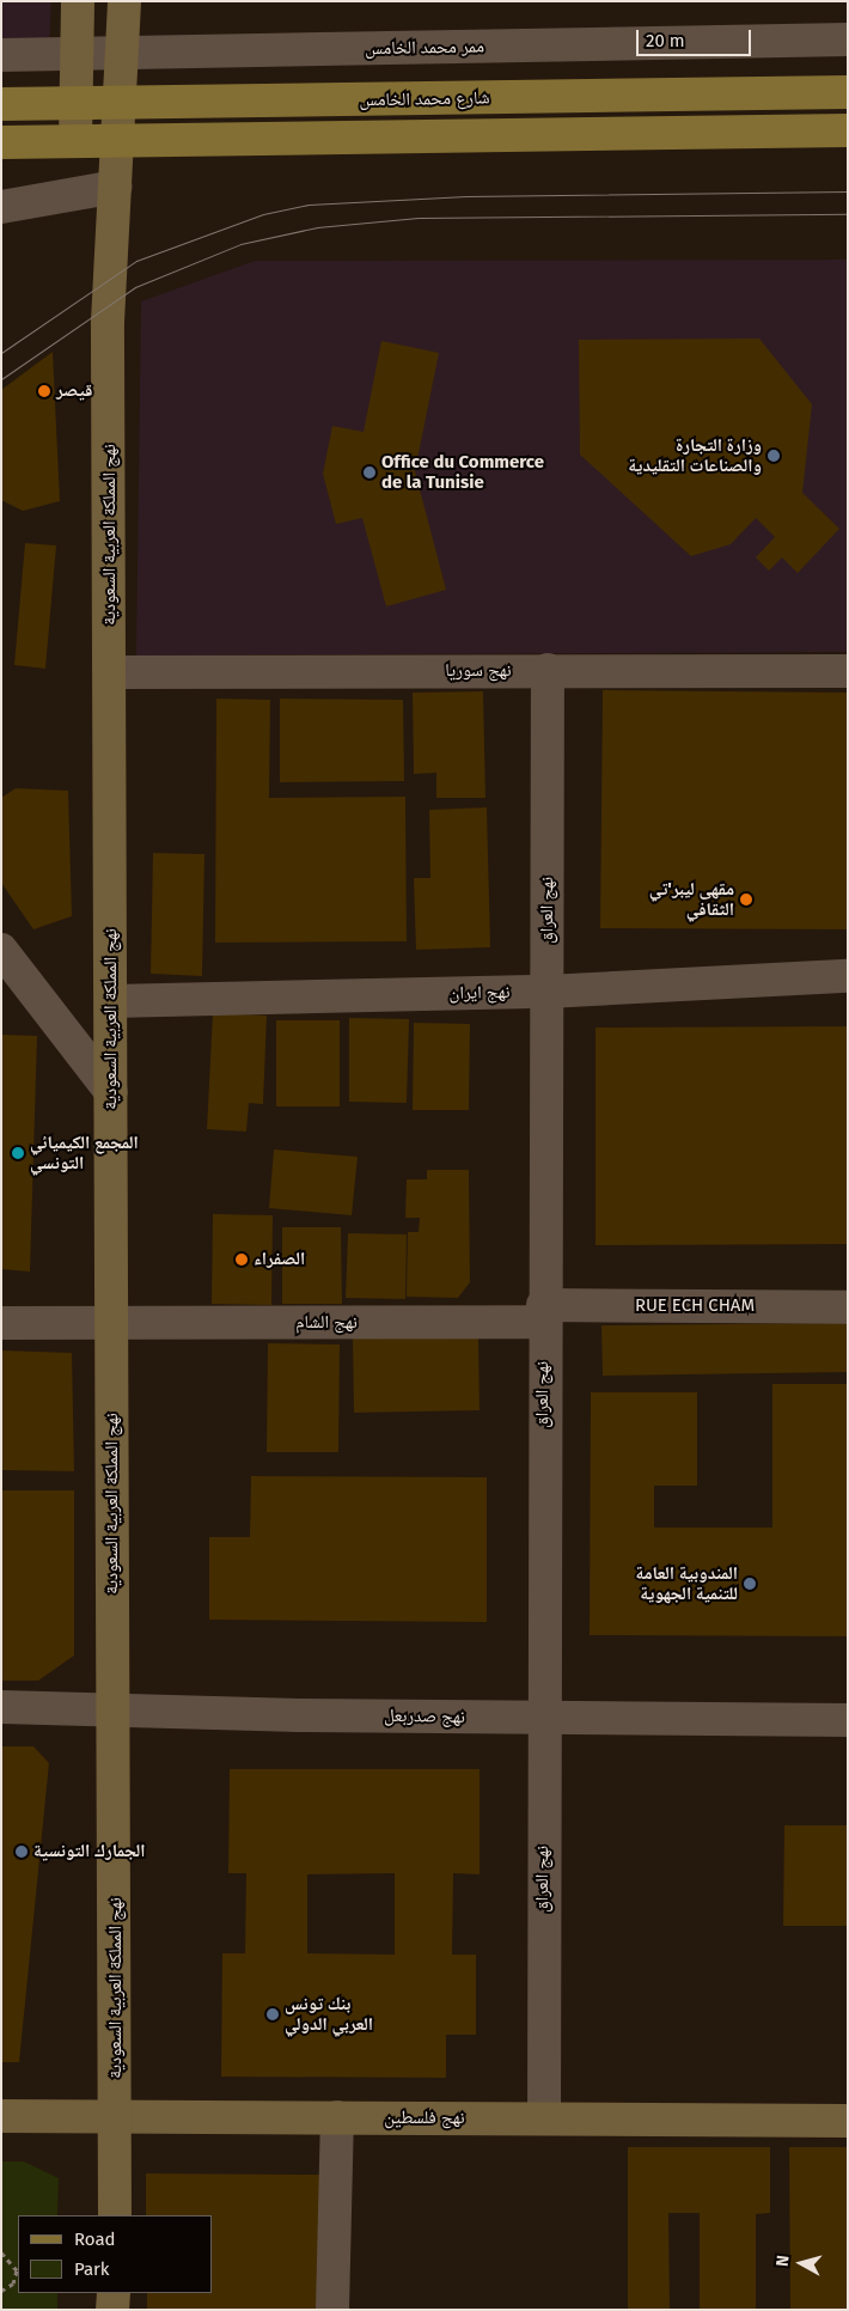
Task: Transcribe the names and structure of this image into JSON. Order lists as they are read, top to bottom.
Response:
{
  "streets": {
    "main road": ["شارع محمد الخامس", "نهج المملكة العربية السعودية", "نهج فلسطين"],
    "street": [
      "ممر محمد الخامس",
      "نهج سوريا",
      "نهج العراق",
      "نهج ايران",
      "RUE ECH CHAM",
      "نهج الشام",
      "نهج صدربعل"
    ]
  },
  "crossings": [
    ["ممر محمد الخامس", "نهج المملكة العربية السعودية"],
    ["شارع محمد الخامس", "نهج المملكة العربية السعودية"],
    ["نهج المملكة العربية السعودية", "نهج سوريا"],
    ["نهج المملكة العربية السعودية", "نهج ايران"],
    ["نهج المملكة العربية السعودية", "نهج الشام"],
    ["نهج المملكة العربية السعودية", "نهج صدربعل"],
    ["نهج المملكة العربية السعودية", "نهج فلسطين"],
    ["نهج سوريا", "نهج العراق"],
    ["نهج العراق", "نهج ايران"],
    ["نهج العراق", "RUE ECH CHAM"],
    ["نهج العراق", "نهج الشام"],
    ["نهج العراق", "نهج صدربعل"],
    ["نهج العراق", "نهج فلسطين"],
    ["RUE ECH CHAM", "نهج الشام"]
  ],
  "places": [
    "قيصر",
    "وزارة التجارة والصناعات التقليدية",
    "Office du Commerce de la Tunisie",
    "مقهى ليبر'تي الثقافي",
    "المجمع الكيميائي التونسي",
    "الصفراء",
    "المندوبية العامة للتنمية الجهوية",
    "الجمارك التونسية",
    "بنك تونس العربي الدولي"
  ],
  "legend": ["Road", "Park"],
  "scale_bar": "20 m",
  "north": "left"
}
